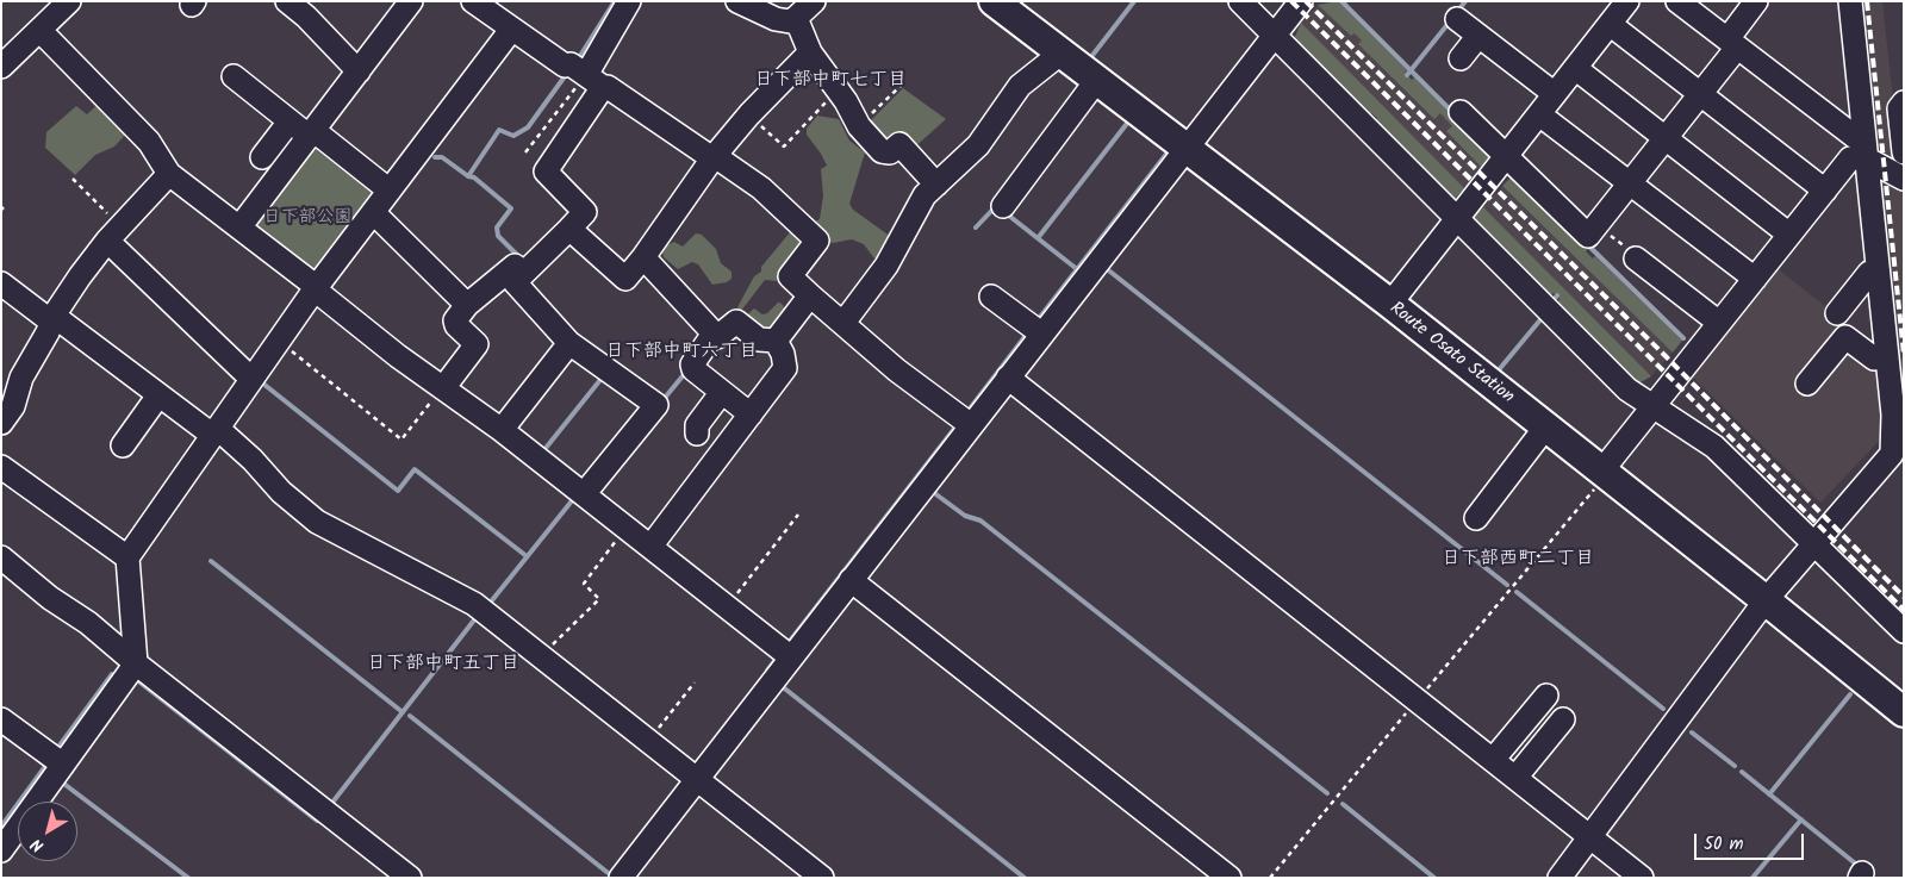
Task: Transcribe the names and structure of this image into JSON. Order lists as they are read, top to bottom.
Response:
{
  "streets": {
    "main road": ["Route Osato Station"]
  },
  "districts": [
    "日下部中町七丁目",
    "日下部中町六丁目",
    "日下部西町二丁目",
    "日下部中町五丁目"
  ],
  "parks": ["日下部公園"],
  "scale_bar": "50 m",
  "north": "bottom left"
}
